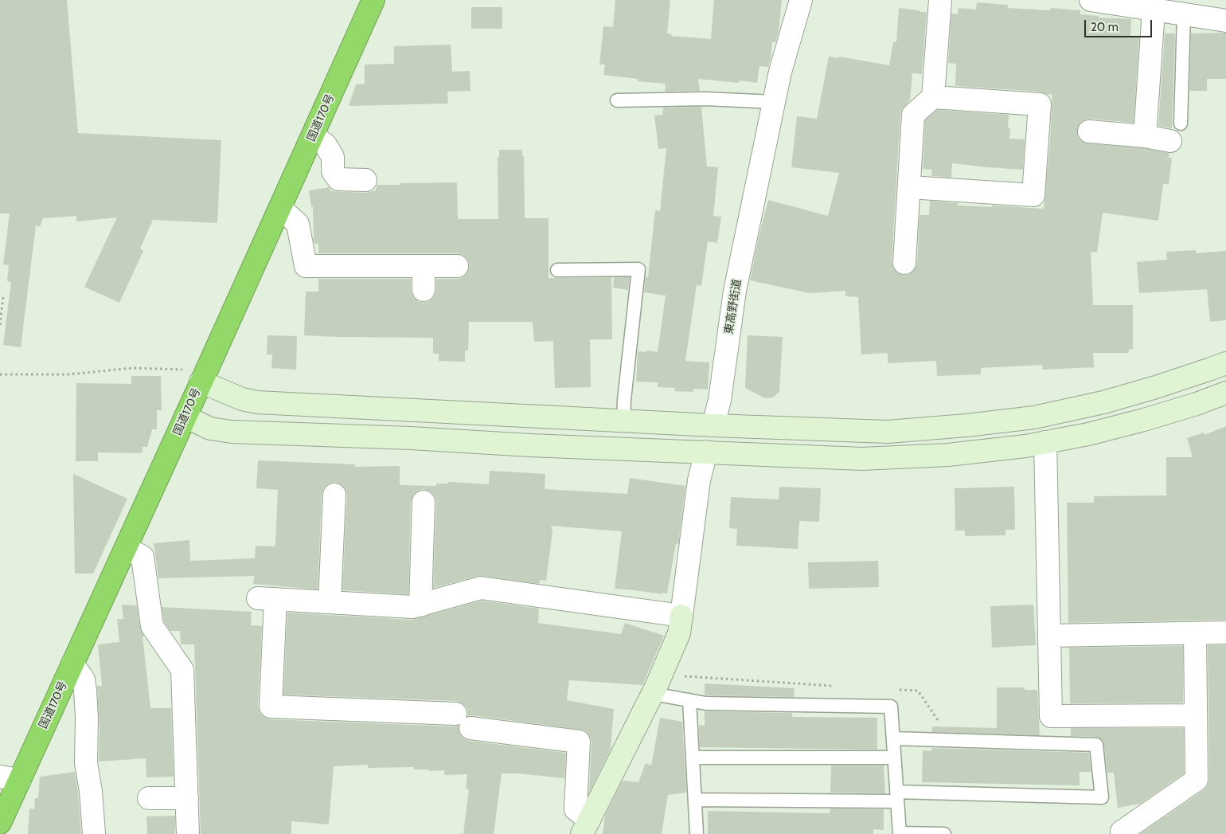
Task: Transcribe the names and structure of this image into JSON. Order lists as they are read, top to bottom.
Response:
{
  "streets": {
    "highway": ["国道170号"],
    "street": ["東高野街道"]
  },
  "scale_bar": "20 m"
}
